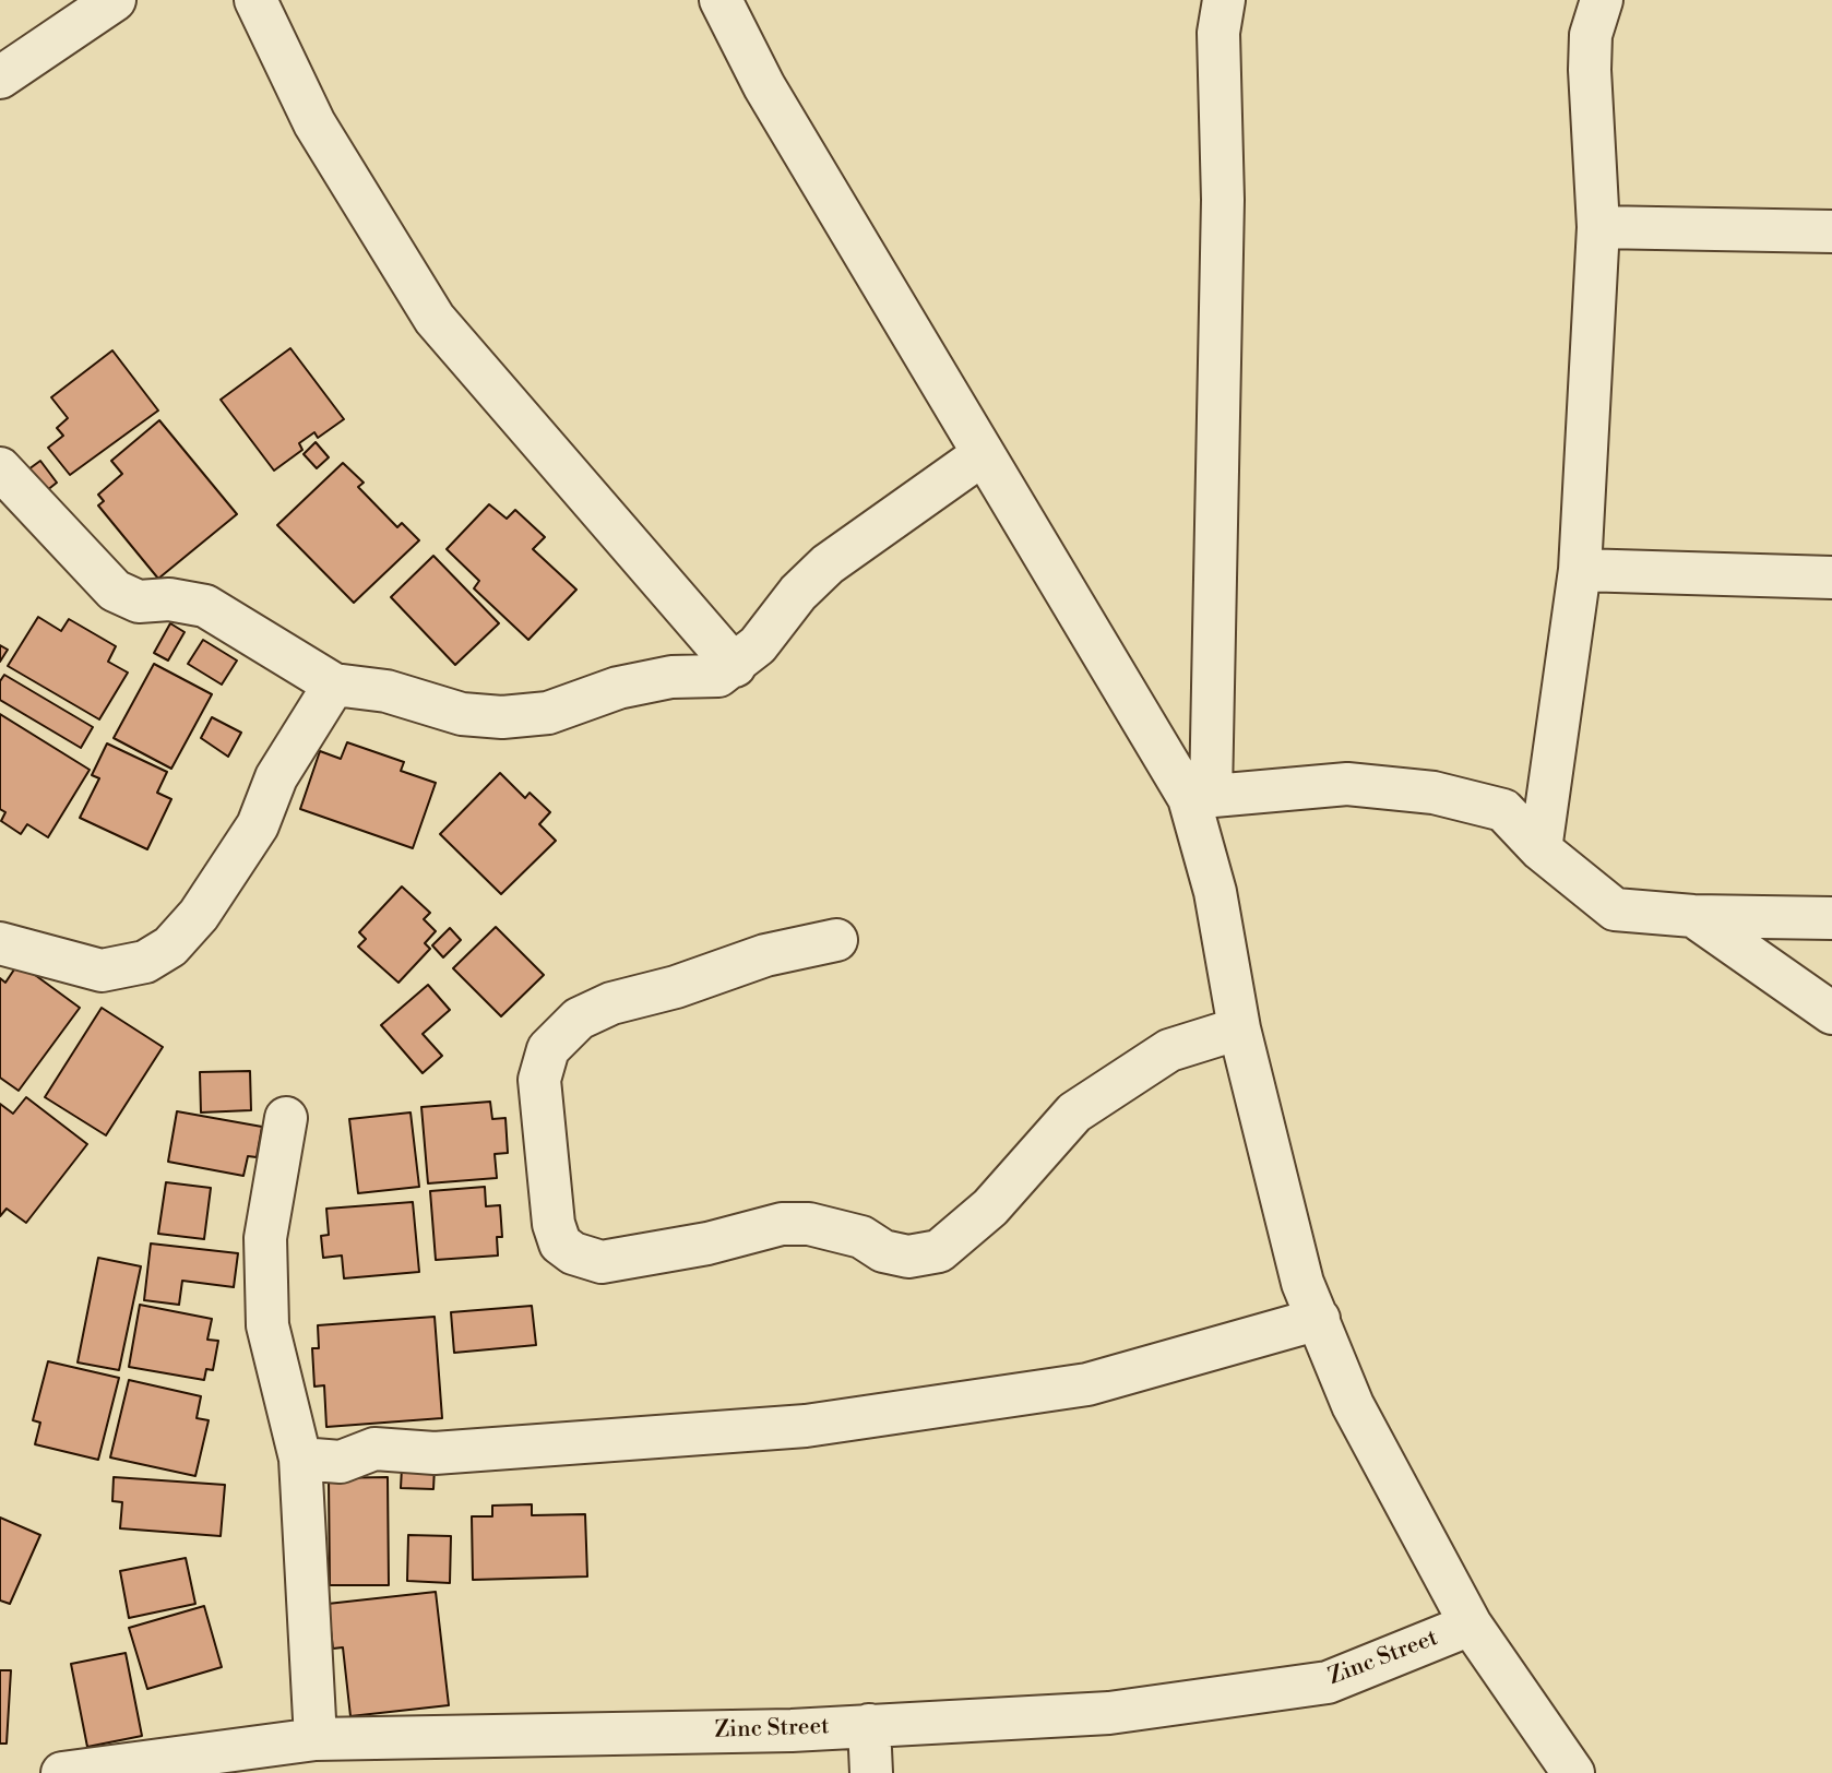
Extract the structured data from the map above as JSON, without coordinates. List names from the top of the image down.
{
  "streets": {
    "street": ["Zinc Street"]
  }
}
